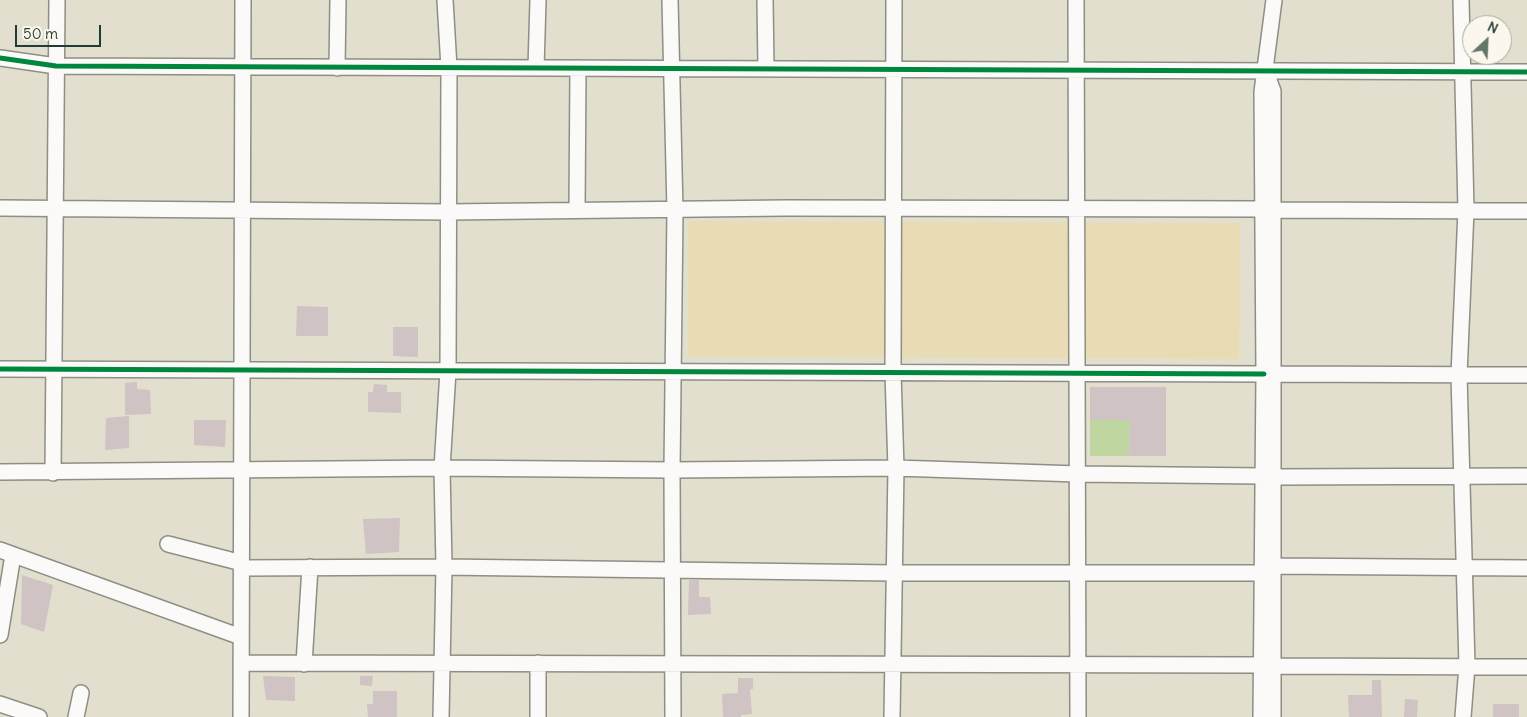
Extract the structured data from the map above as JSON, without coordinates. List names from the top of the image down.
{
  "scale_bar": "50 m",
  "north": "top right"
}
